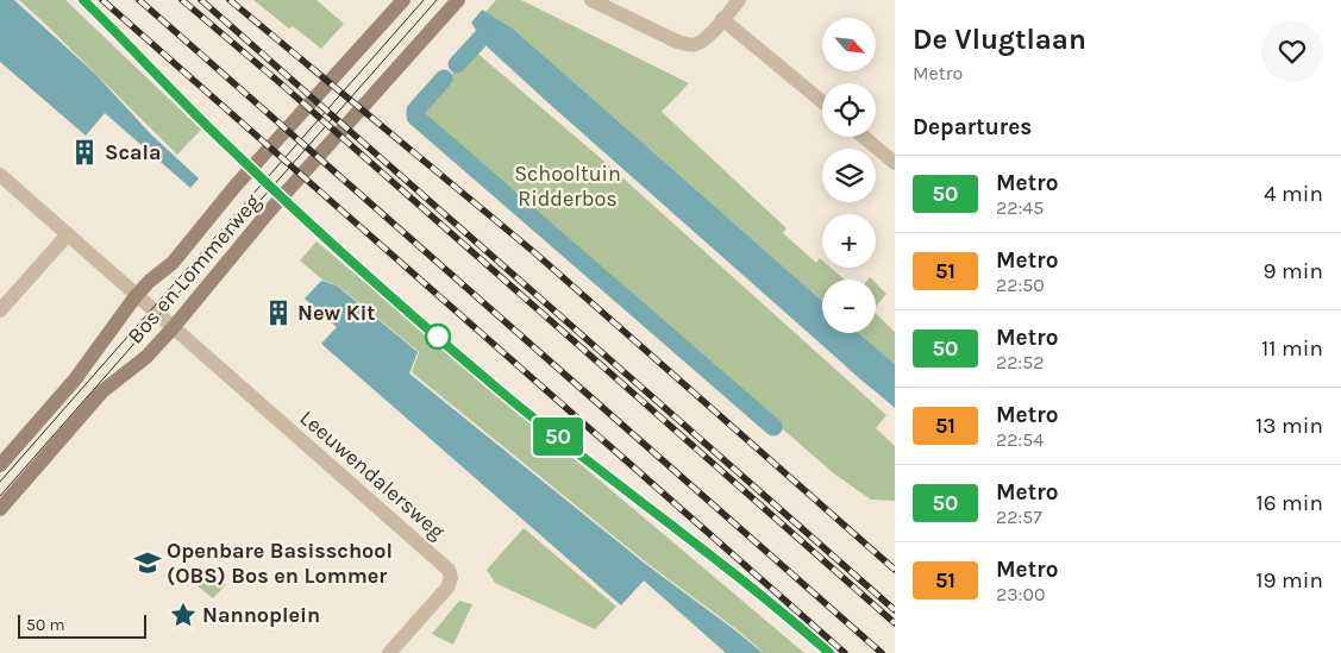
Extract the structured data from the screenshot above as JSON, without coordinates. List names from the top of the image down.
{
  "streets": {
    "main road": ["Bos en Lommerweg"],
    "street": ["Leeuwendalersweg"]
  },
  "crossings": [
    ["Bos en Lommerweg", "Leeuwendalersweg"]
  ],
  "parks": ["Schooltuin Ridderbos"],
  "places": {
    "building": ["Scala", "New Kit"],
    "school or university": ["Openbare Basisschool (OBS) Bos en Lommer"],
    "place": ["Nannoplein"]
  },
  "lines": ["metro line 50"],
  "scale_bar": "50 m",
  "north": "bottom right",
  "page": {
    "on_map": "50",
    "heading": [
      ["De Vlugtlaan", "Metro"],
      "Departures"
    ],
    "map_buttons": ["+", "−"],
    "list": [
      {
        "mark": "50",
        "name": "Metro",
        "note": "22:45",
        "value": "4 min"
      },
      {
        "mark": "51",
        "name": "Metro",
        "note": "22:50",
        "value": "9 min"
      },
      {
        "mark": "50",
        "name": "Metro",
        "note": "22:52",
        "value": "11 min"
      },
      {
        "mark": "51",
        "name": "Metro",
        "note": "22:54",
        "value": "13 min"
      },
      {
        "mark": "50",
        "name": "Metro",
        "note": "22:57",
        "value": "16 min"
      },
      {
        "mark": "51",
        "name": "Metro",
        "note": "23:00",
        "value": "19 min"
      }
    ],
    "scale": "50 m"
  }
}
